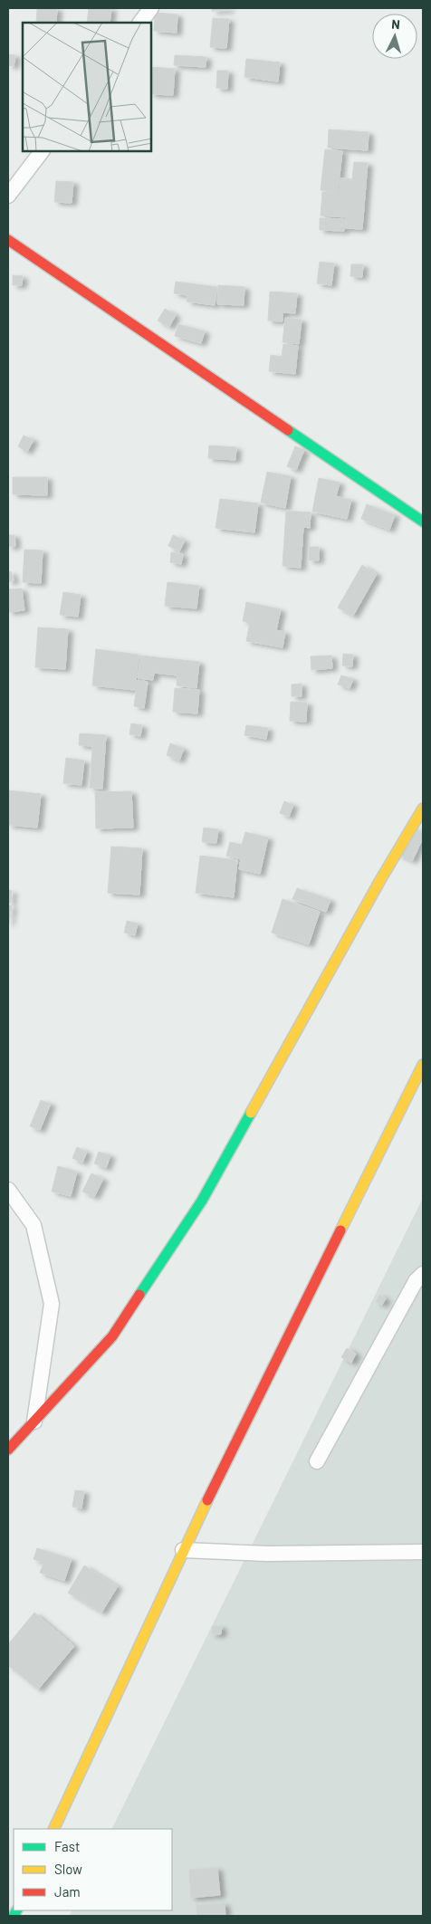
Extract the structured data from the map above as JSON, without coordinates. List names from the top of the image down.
{
  "legend": ["Fast", "Slow", "Jam"],
  "north": "top"
}
